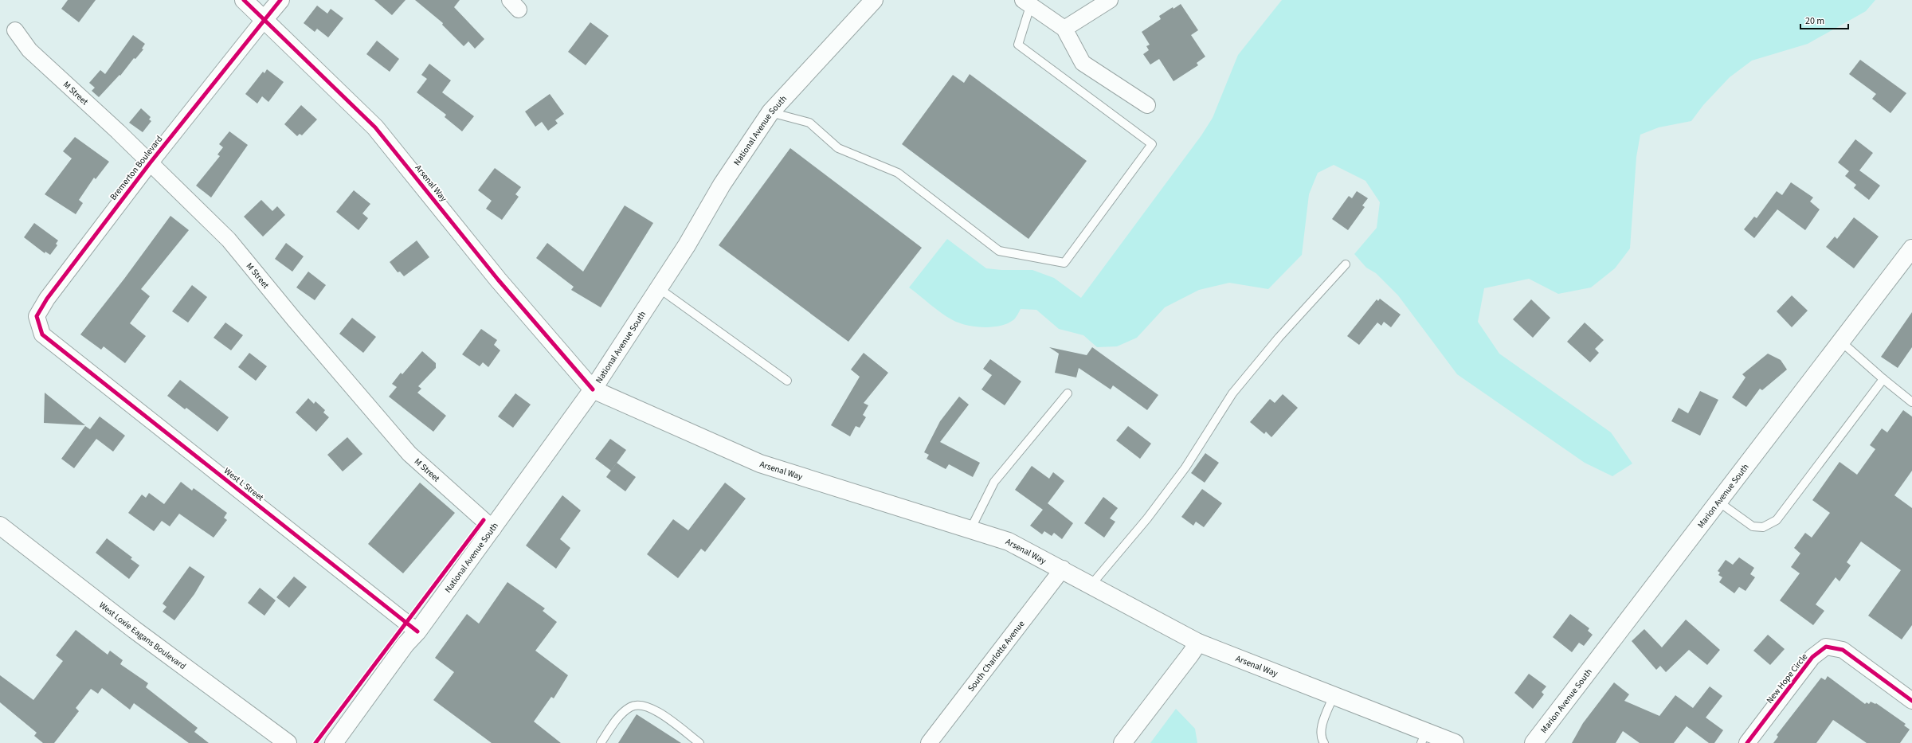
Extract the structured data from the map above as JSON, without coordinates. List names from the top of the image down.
{
  "streets": {
    "main road": [
      "National Avenue South",
      "Bremerton Boulevard",
      "Arsenal Way",
      "Marion Avenue South",
      "West Loxie Eagans Boulevard"
    ],
    "street": [
      "M Street",
      "West L Street",
      "South Charlotte Avenue",
      "New Hope Circle"
    ]
  },
  "crossings": [
    ["M Street", "National Avenue South"],
    ["M Street", "Bremerton Boulevard"],
    ["National Avenue South", "Arsenal Way"],
    ["National Avenue South", "West L Street"],
    ["Bremerton Boulevard", "Arsenal Way"],
    ["Bremerton Boulevard", "West L Street"],
    ["Arsenal Way", "South Charlotte Avenue"]
  ],
  "scale_bar": "20 m"
}
